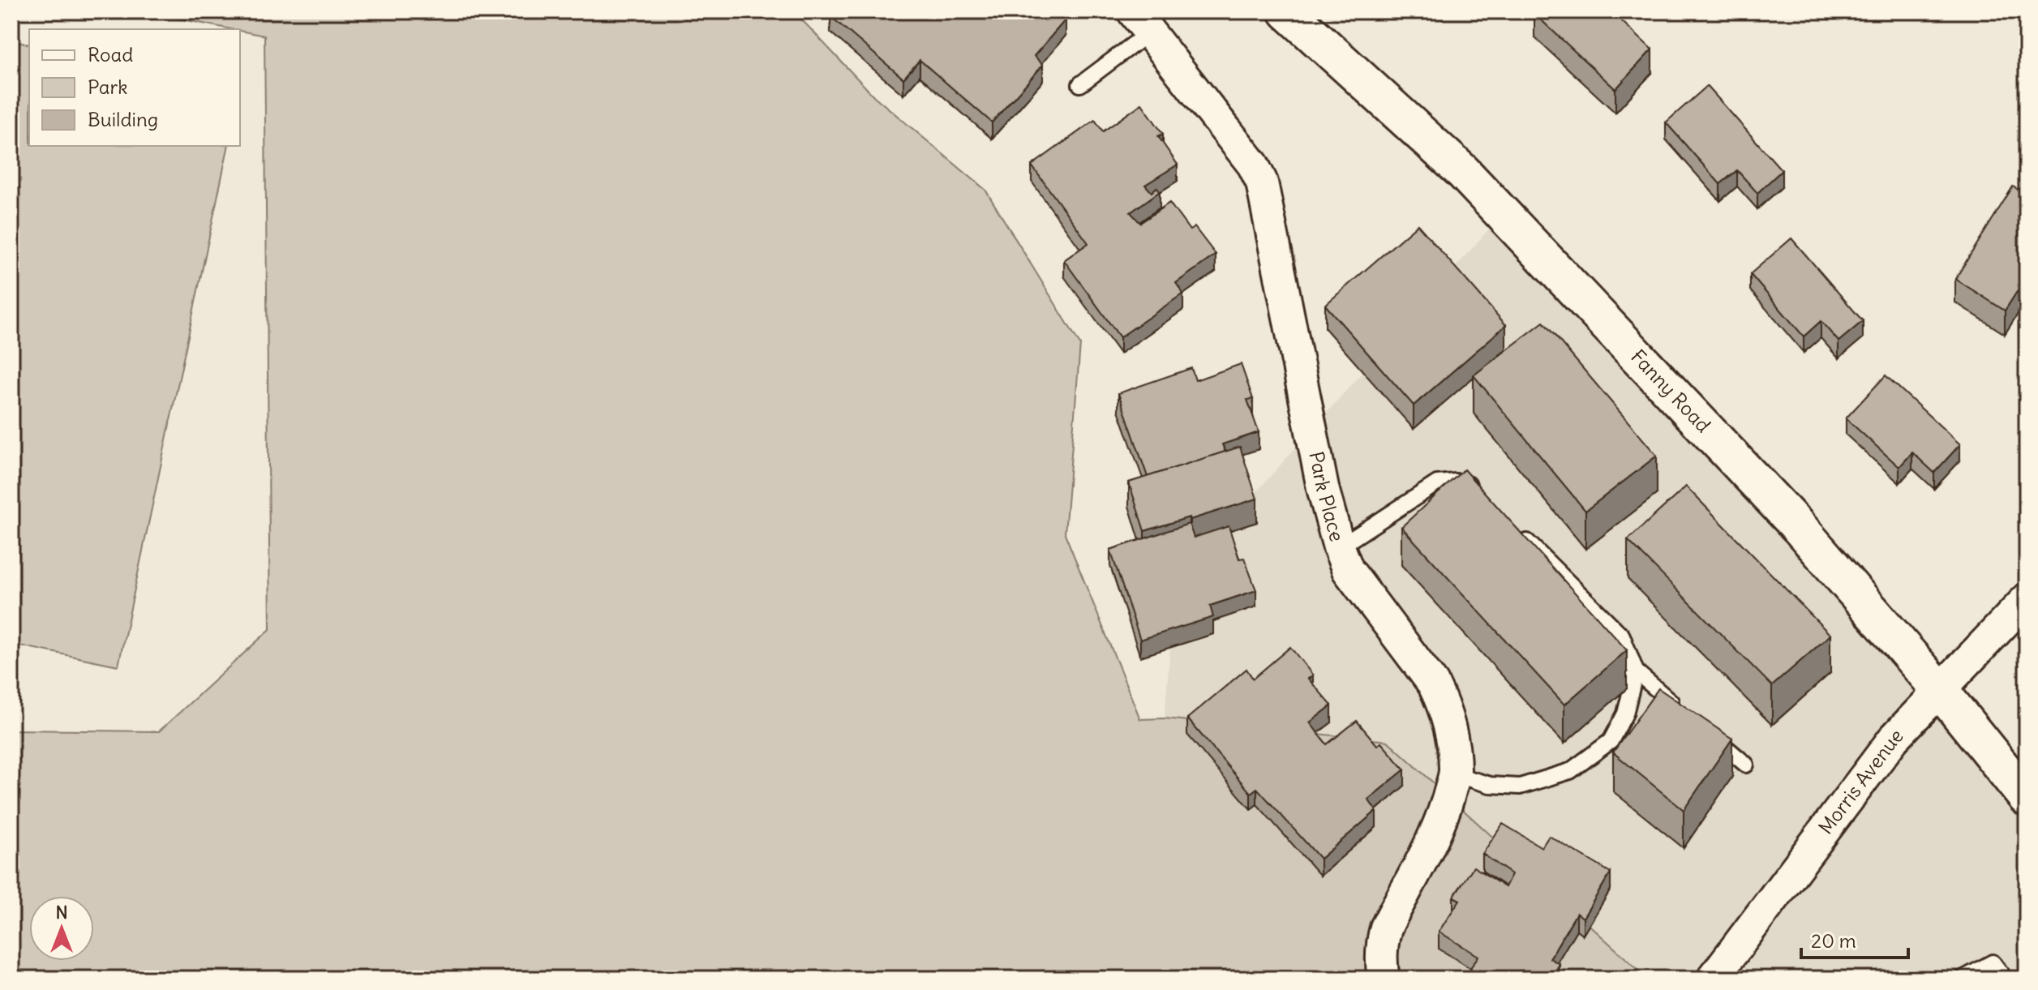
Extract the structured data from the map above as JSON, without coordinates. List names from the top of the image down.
{
  "streets": {
    "main road": ["Fanny Road"],
    "street": ["Park Place", "Morris Avenue"]
  },
  "crossings": [
    ["Fanny Road", "Morris Avenue"]
  ],
  "legend": ["Road", "Park", "Building"],
  "scale_bar": "20 m",
  "north": "top"
}
